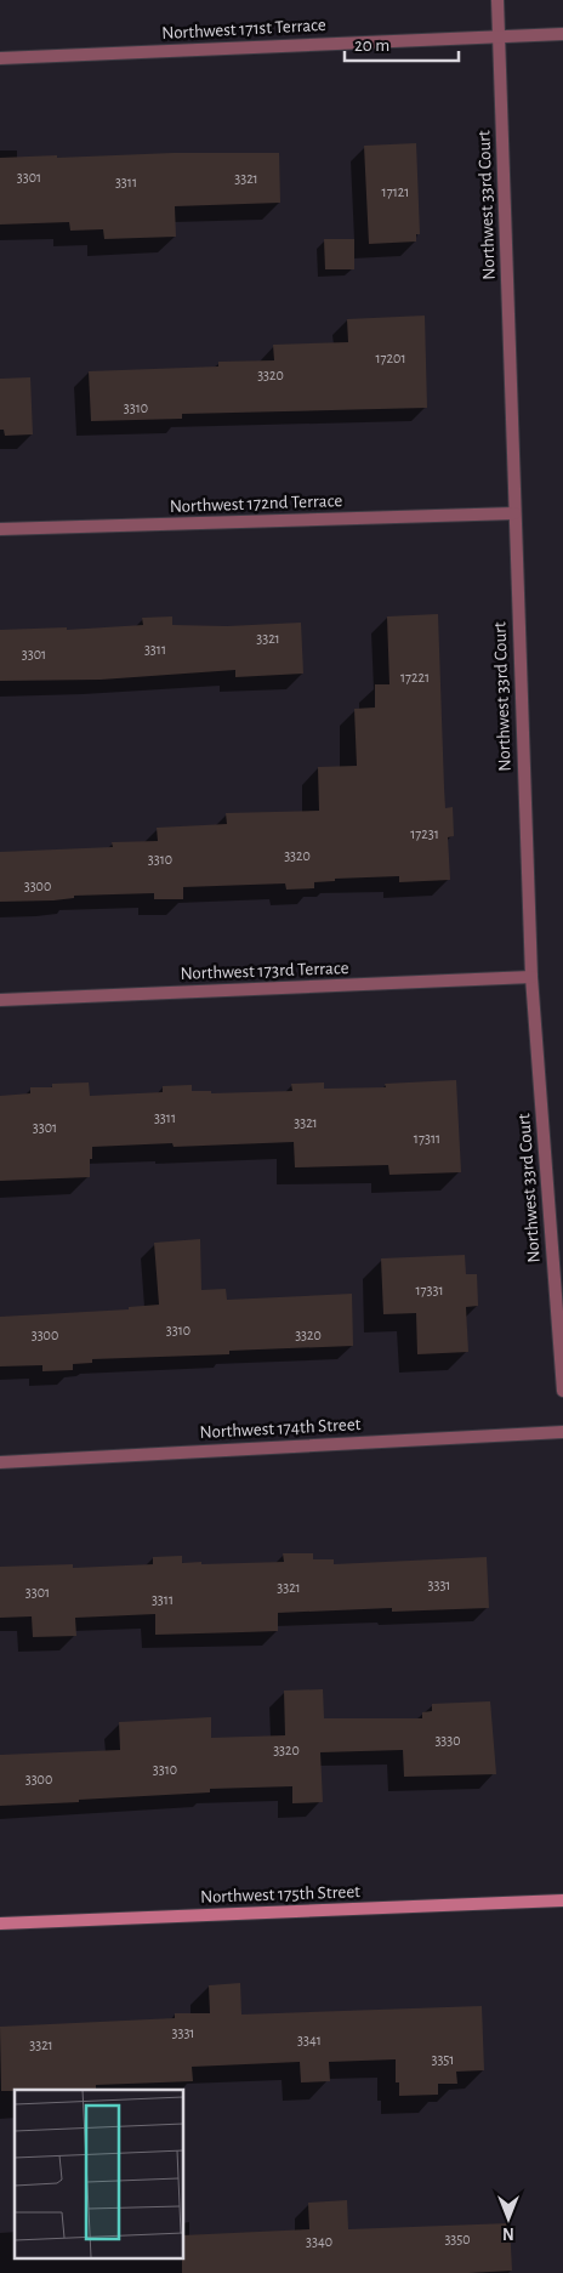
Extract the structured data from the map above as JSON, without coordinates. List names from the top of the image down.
{
  "streets": {
    "street": [
      "Northwest 171st Terrace",
      "Northwest 33rd Court",
      "Northwest 172nd Terrace",
      "Northwest 173rd Terrace",
      "Northwest 174th Street",
      "Northwest 175th Street"
    ]
  },
  "crossings": [
    ["Northwest 171st Terrace", "Northwest 33rd Court"],
    ["Northwest 33rd Court", "Northwest 172nd Terrace"],
    ["Northwest 33rd Court", "Northwest 173rd Terrace"]
  ],
  "house_numbers": [
    "3301",
    "3321",
    "3311",
    "17121",
    "17201",
    "3320",
    "3310",
    "3321",
    "3311",
    "3301",
    "17221",
    "17231",
    "3320",
    "3310",
    "3300",
    "3311",
    "3321",
    "3301",
    "17311",
    "17331",
    "3310",
    "3300",
    "3320",
    "3331",
    "3321",
    "3301",
    "3311",
    "3330",
    "3320",
    "3310",
    "3300",
    "3331",
    "3341",
    "3321",
    "3351",
    "3350",
    "3340"
  ],
  "scale_bar": "20 m",
  "north": "bottom"
}
